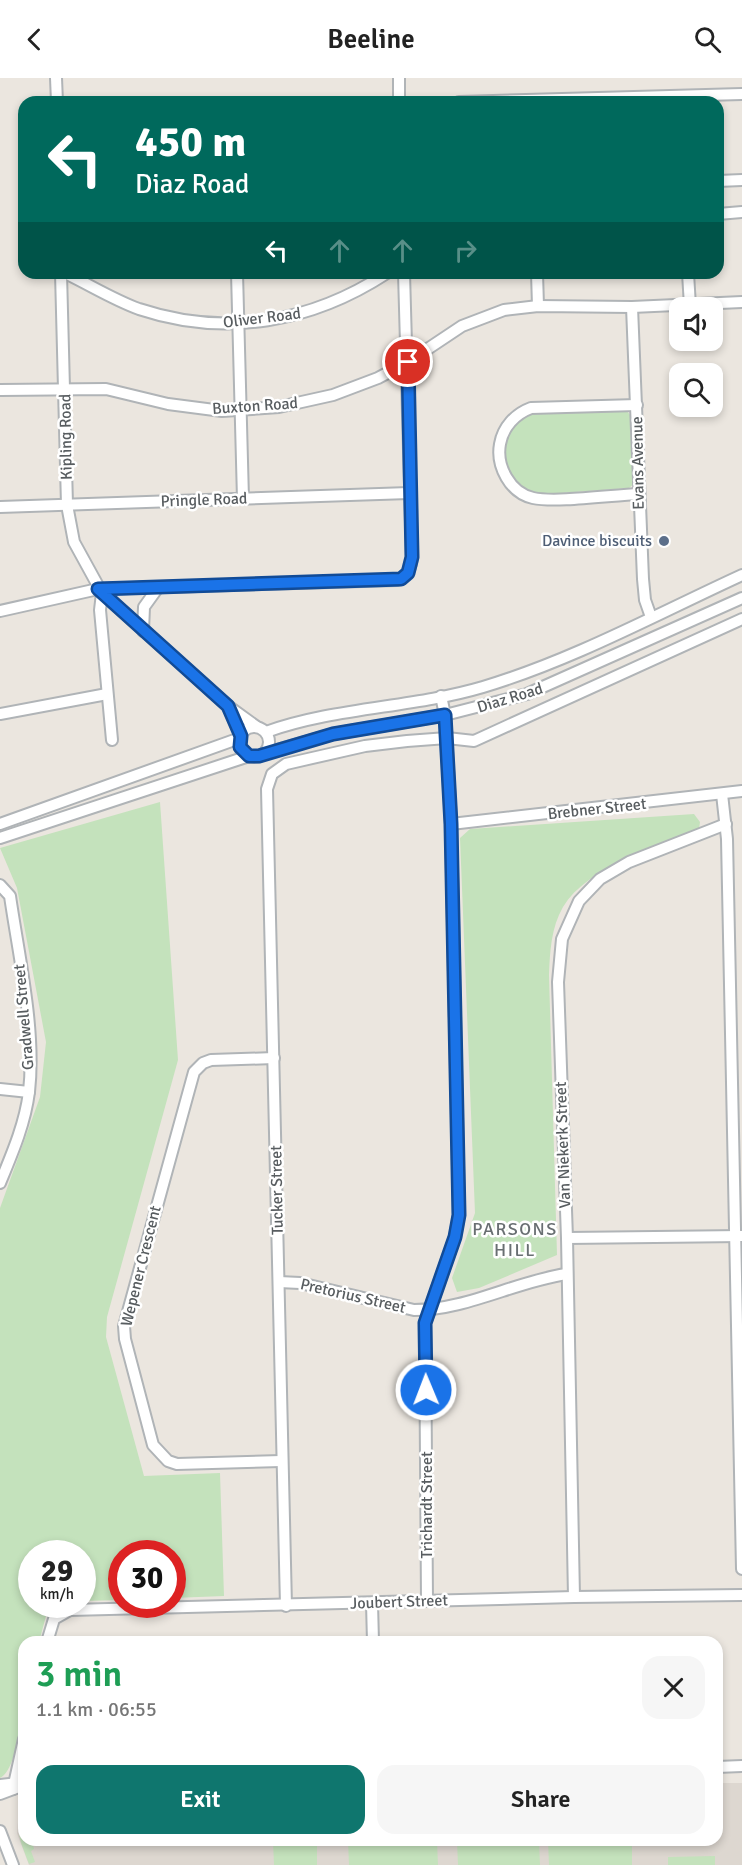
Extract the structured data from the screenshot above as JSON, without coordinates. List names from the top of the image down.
{
  "streets": {
    "street": [
      "Oliver Road",
      "Buxton Road",
      "Kipling Road",
      "Evans Avenue",
      "Pringle Road",
      "Diaz Road",
      "Brebner Street",
      "Gradwell Street",
      "Van Niekerk Street",
      "Tucker Street",
      "Wepener Crescent",
      "Pretorius Street",
      "Trichardt Street",
      "Joubert Street"
    ]
  },
  "crossings": [
    ["Buxton Road", "Kipling Road"],
    ["Buxton Road", "Evans Avenue"],
    ["Kipling Road", "Pringle Road"],
    ["Kipling Road", "Diaz Road"],
    ["Evans Avenue", "Diaz Road"],
    ["Diaz Road", "Tucker Street"],
    ["Diaz Road", "Trichardt Street"],
    ["Brebner Street", "Trichardt Street"],
    ["Van Niekerk Street", "Pretorius Street"],
    ["Van Niekerk Street", "Joubert Street"],
    ["Tucker Street", "Wepener Crescent"],
    ["Tucker Street", "Pretorius Street"],
    ["Tucker Street", "Joubert Street"],
    ["Pretorius Street", "Trichardt Street"],
    ["Trichardt Street", "Joubert Street"]
  ],
  "districts": ["PARSONS HILL"],
  "places": ["Davince biscuits"],
  "page": {
    "header": "Beeline",
    "turn": ["450 m", "Diaz Road"],
    "speed": "29 km/h",
    "limit": "30",
    "heading": ["3 min", "1.1 km · 06:55"],
    "buttons": ["Exit", "Share"]
  }
}
